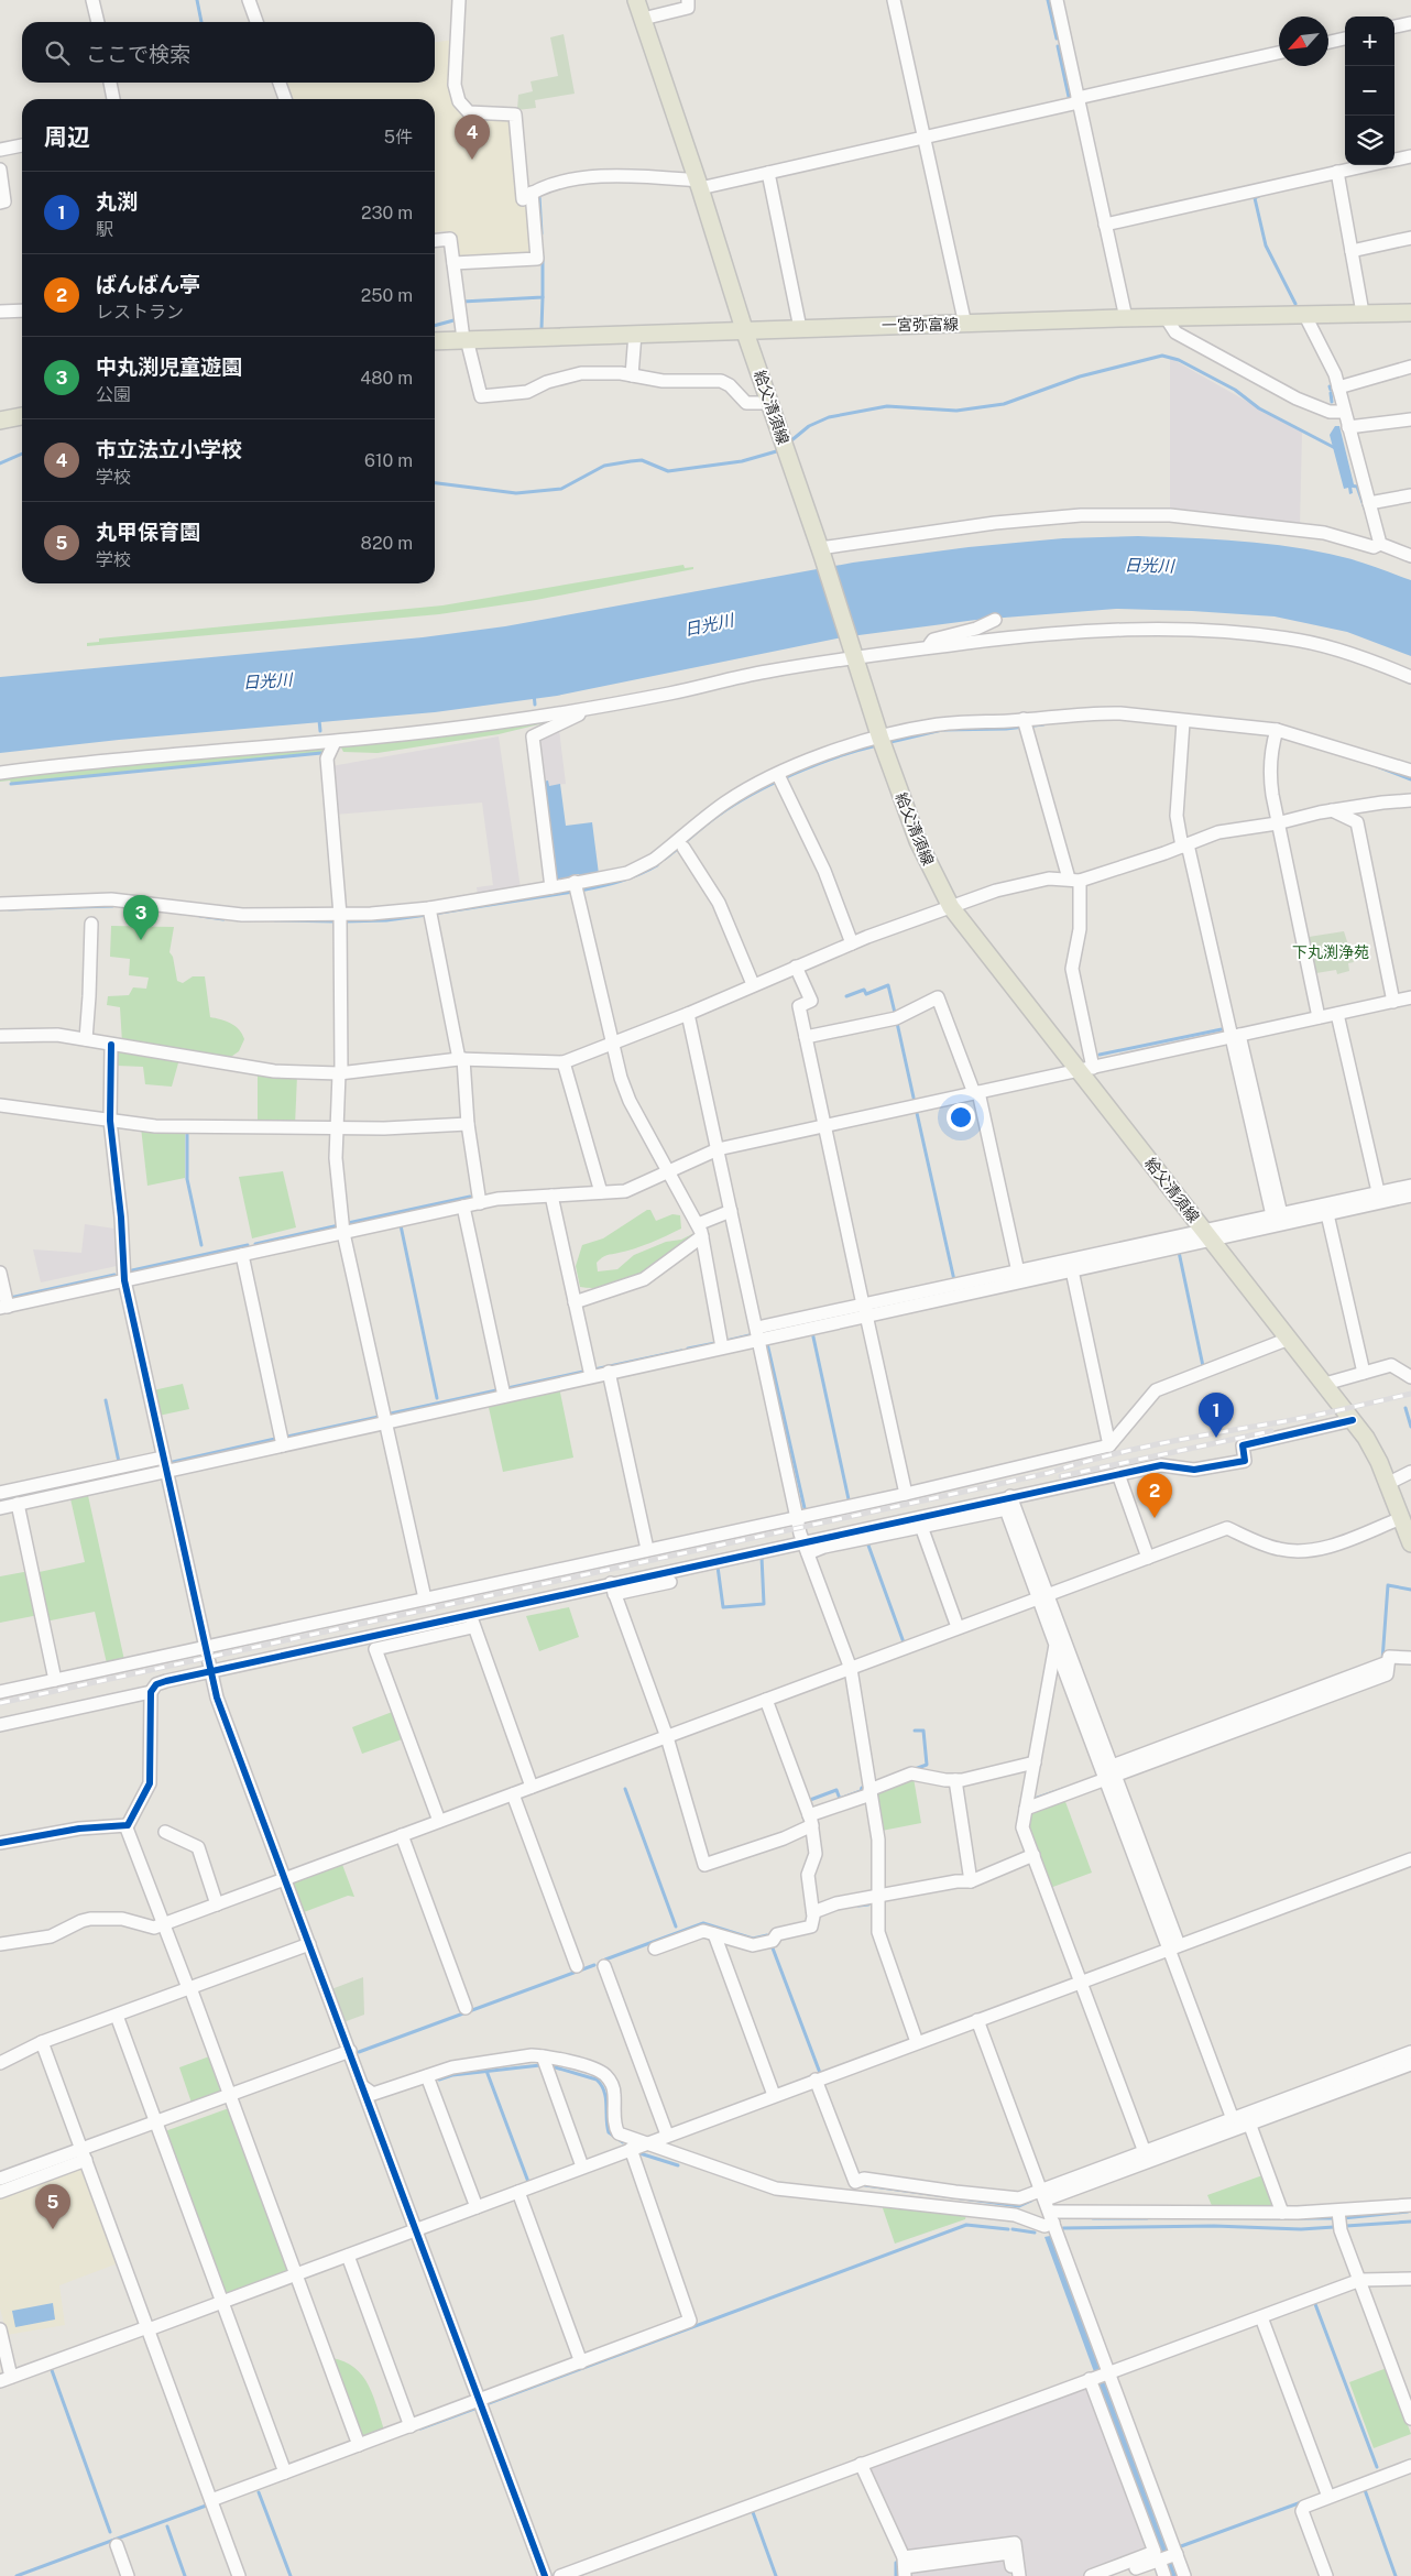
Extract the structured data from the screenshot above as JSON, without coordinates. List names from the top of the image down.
{
  "streets": {
    "main road": ["一宮弥富線", "給父清須線"]
  },
  "crossings": [
    ["一宮弥富線", "給父清須線"]
  ],
  "water": ["日光川"],
  "parks": ["下丸渕浄苑"],
  "north": "bottom left",
  "page": {
    "map_buttons": ["+", "−"],
    "search": "ここで検索",
    "heading": ["周辺", "5件"],
    "pins": [
      "4",
      "3",
      "1",
      "2",
      "5"
    ],
    "list": [
      {
        "mark": "1",
        "name": "丸渕",
        "note": "駅",
        "value": "230 m"
      },
      {
        "mark": "2",
        "name": "ばんばん亭",
        "note": "レストラン",
        "value": "250 m"
      },
      {
        "mark": "3",
        "name": "中丸渕児童遊園",
        "note": "公園",
        "value": "480 m"
      },
      {
        "mark": "4",
        "name": "市立法立小学校",
        "note": "学校",
        "value": "610 m"
      },
      {
        "mark": "5",
        "name": "丸甲保育園",
        "note": "学校",
        "value": "820 m"
      }
    ]
  }
}
